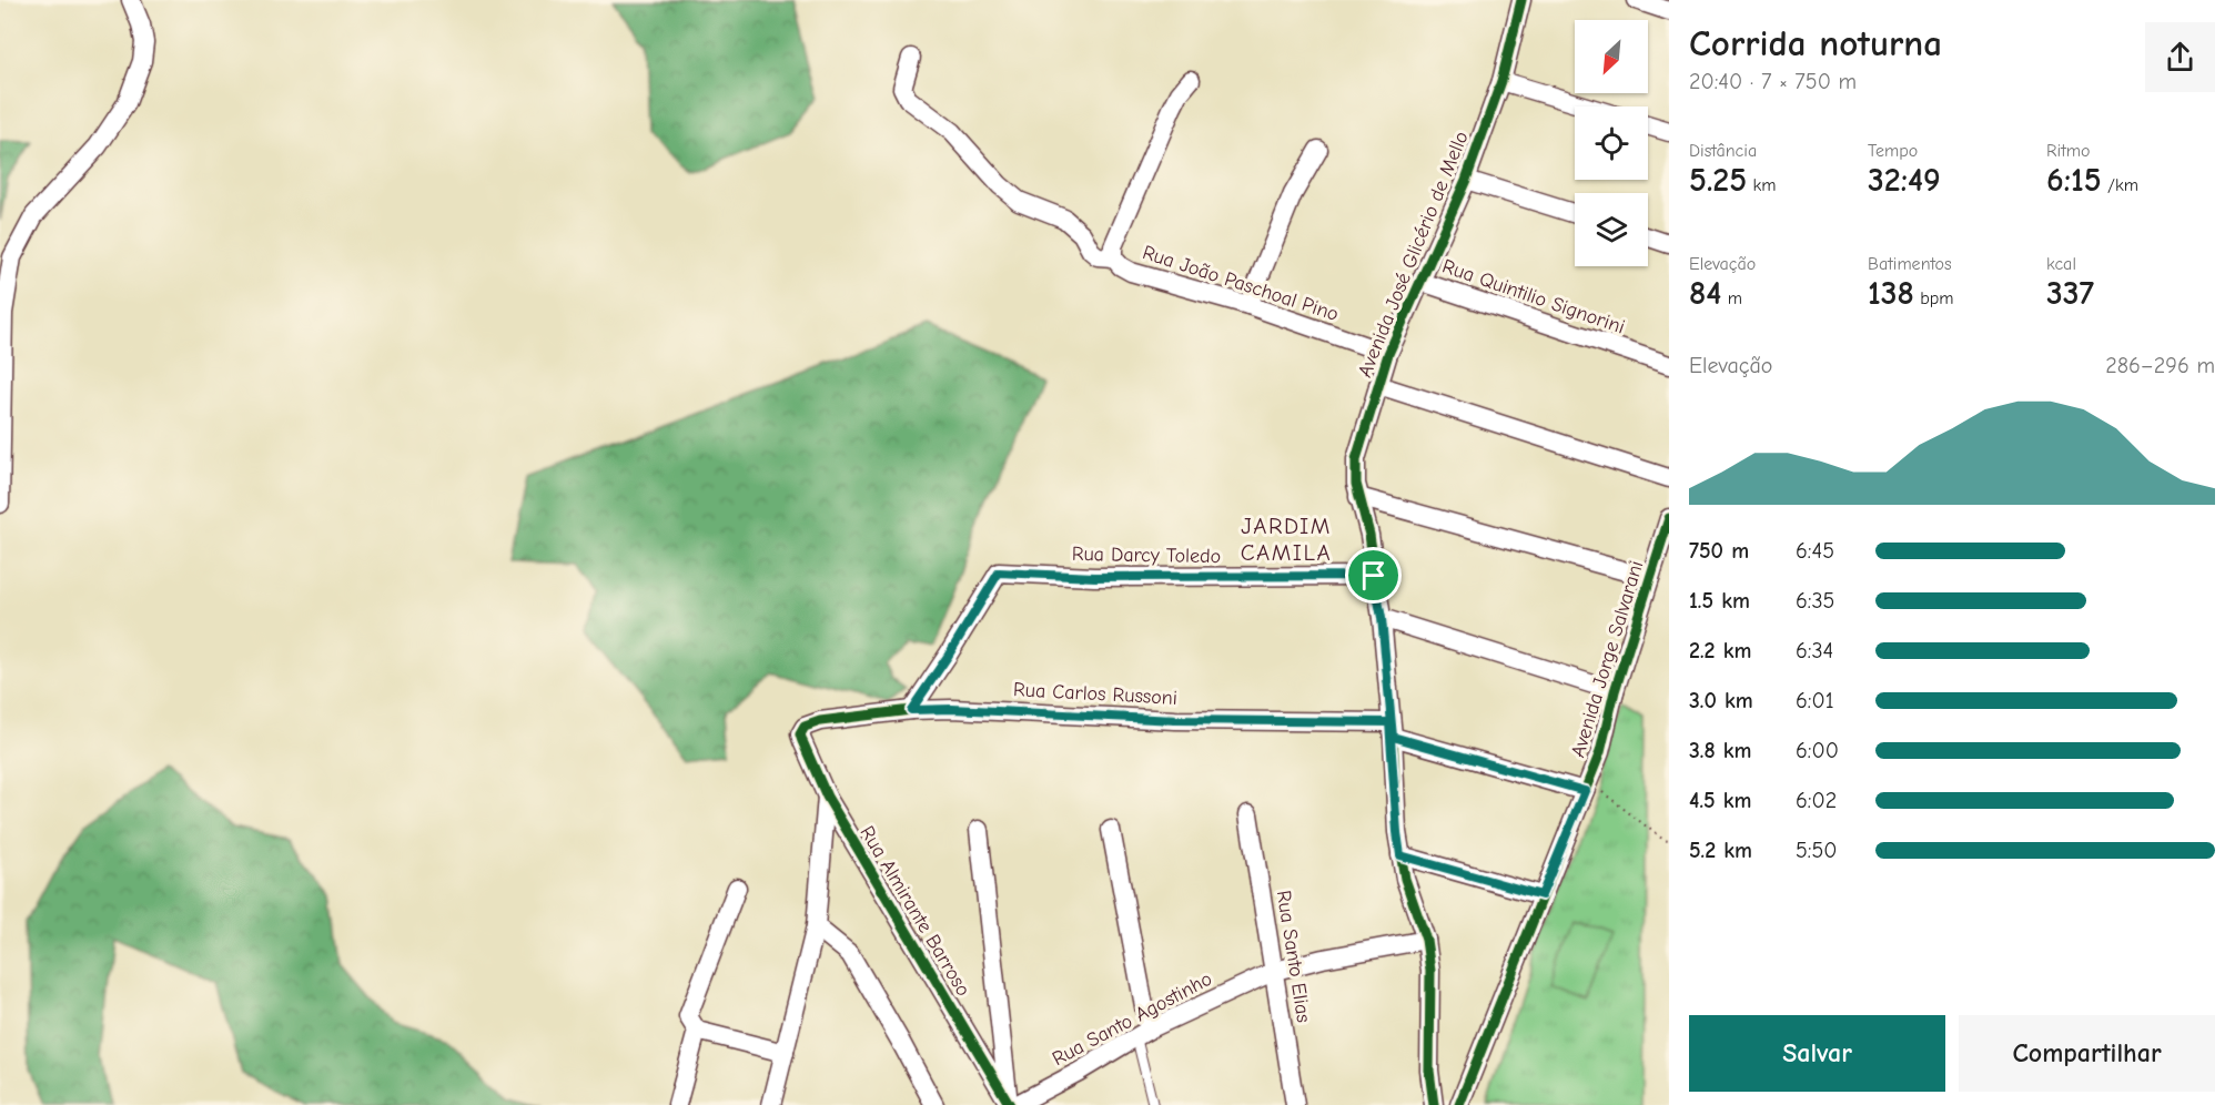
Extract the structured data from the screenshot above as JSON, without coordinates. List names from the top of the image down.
{
  "streets": {
    "street": [
      "Avenida José Glicério de Mello",
      "Rua João Paschoal Pino",
      "Rua Quintilio Signorini",
      "Rua Darcy Toledo",
      "Avenida Jorge Salvarani",
      "Rua Carlos Russoni",
      "Rua Almirante Barroso",
      "Rua Santo Elias",
      "Rua Santo Agostinho"
    ]
  },
  "crossings": [
    ["Avenida José Glicério de Mello", "Rua João Paschoal Pino"],
    ["Avenida José Glicério de Mello", "Rua Quintilio Signorini"],
    ["Avenida José Glicério de Mello", "Rua Darcy Toledo"],
    ["Avenida José Glicério de Mello", "Rua Carlos Russoni"],
    ["Avenida José Glicério de Mello", "Rua Santo Agostinho"],
    ["Rua Darcy Toledo", "Rua Carlos Russoni"],
    ["Avenida Jorge Salvarani", "Rua Carlos Russoni"],
    ["Rua Carlos Russoni", "Rua Almirante Barroso"],
    ["Rua Almirante Barroso", "Rua Santo Agostinho"],
    ["Rua Santo Elias", "Rua Santo Agostinho"]
  ],
  "districts": ["JARDIM CAMILA"],
  "north": "bottom left",
  "page": {
    "heading": ["Corrida noturna", "20:40 · 7 × 750 m"],
    "stats": [
      ["Distância", "5.25 km"],
      ["Tempo", "32:49"],
      ["Ritmo", "6:15 /km"],
      ["Elevação", "84 m"],
      ["Batimentos", "138 bpm"],
      ["kcal", "337"]
    ],
    "chart": ["Elevação", "286–296 m"],
    "list": [
      {
        "name": "750 m",
        "note": "6:45"
      },
      {
        "name": "1.5 km",
        "note": "6:35"
      },
      {
        "name": "2.2 km",
        "note": "6:34"
      },
      {
        "name": "3.0 km",
        "note": "6:01"
      },
      {
        "name": "3.8 km",
        "note": "6:00"
      },
      {
        "name": "4.5 km",
        "note": "6:02"
      },
      {
        "name": "5.2 km",
        "note": "5:50"
      }
    ],
    "buttons": ["Salvar", "Compartilhar"]
  }
}
